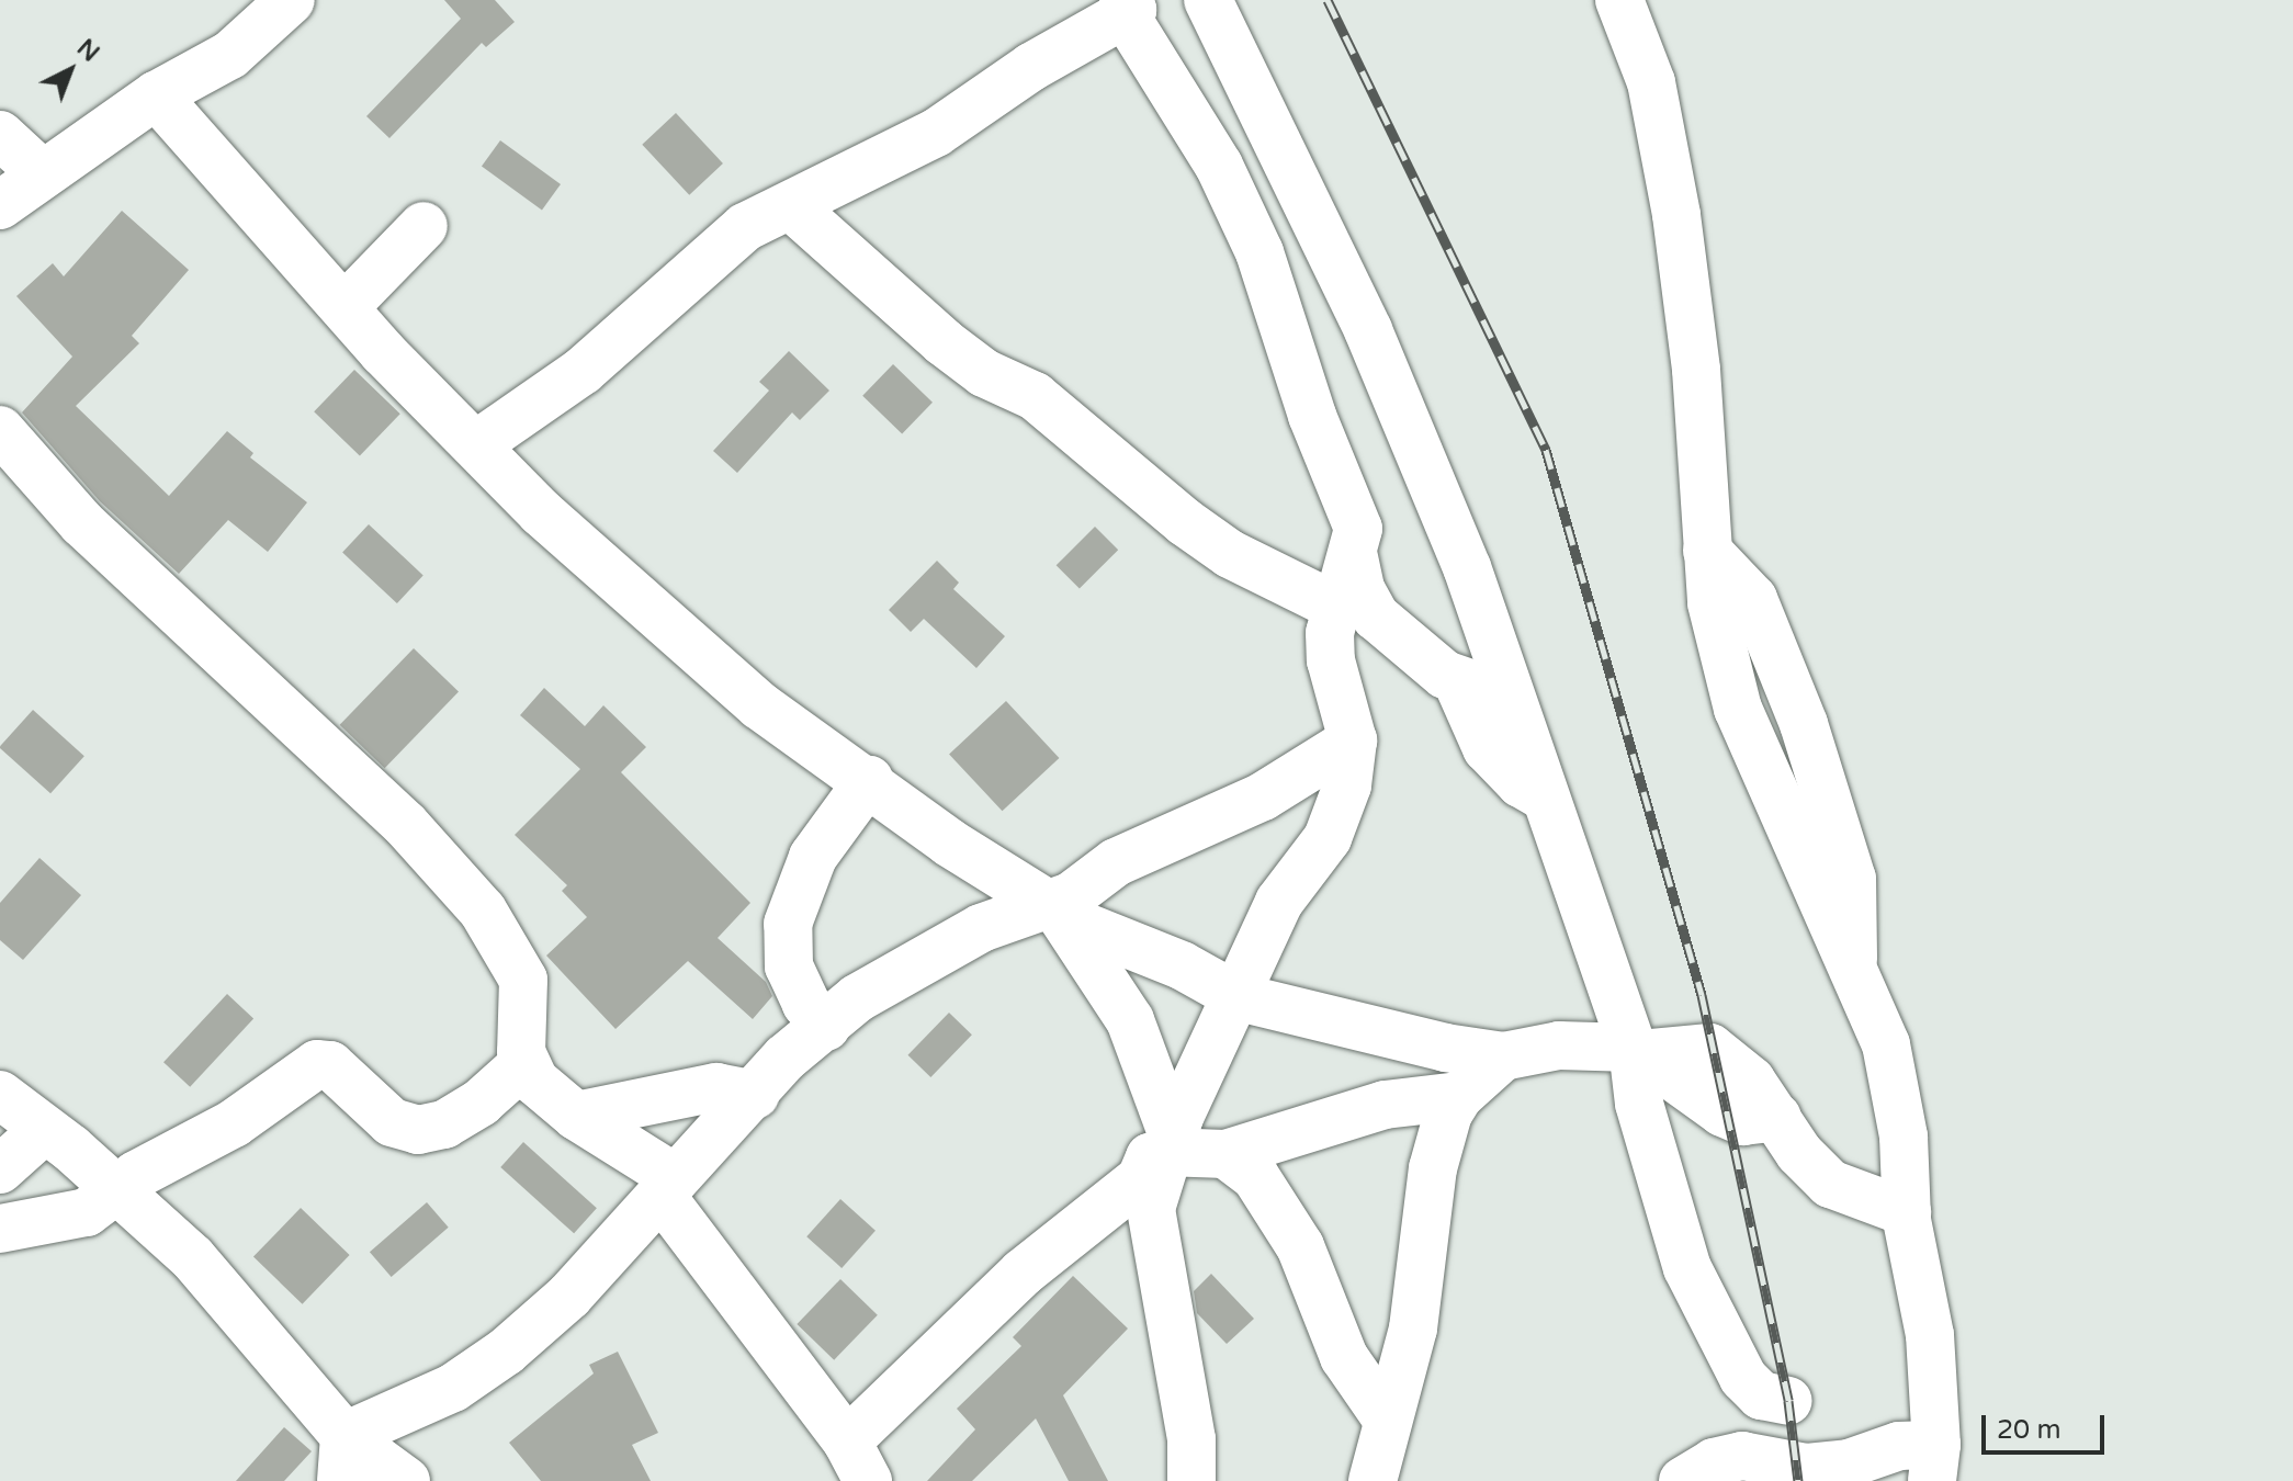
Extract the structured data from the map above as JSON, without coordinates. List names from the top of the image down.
{
  "scale_bar": "20 m",
  "north": "top right"
}
